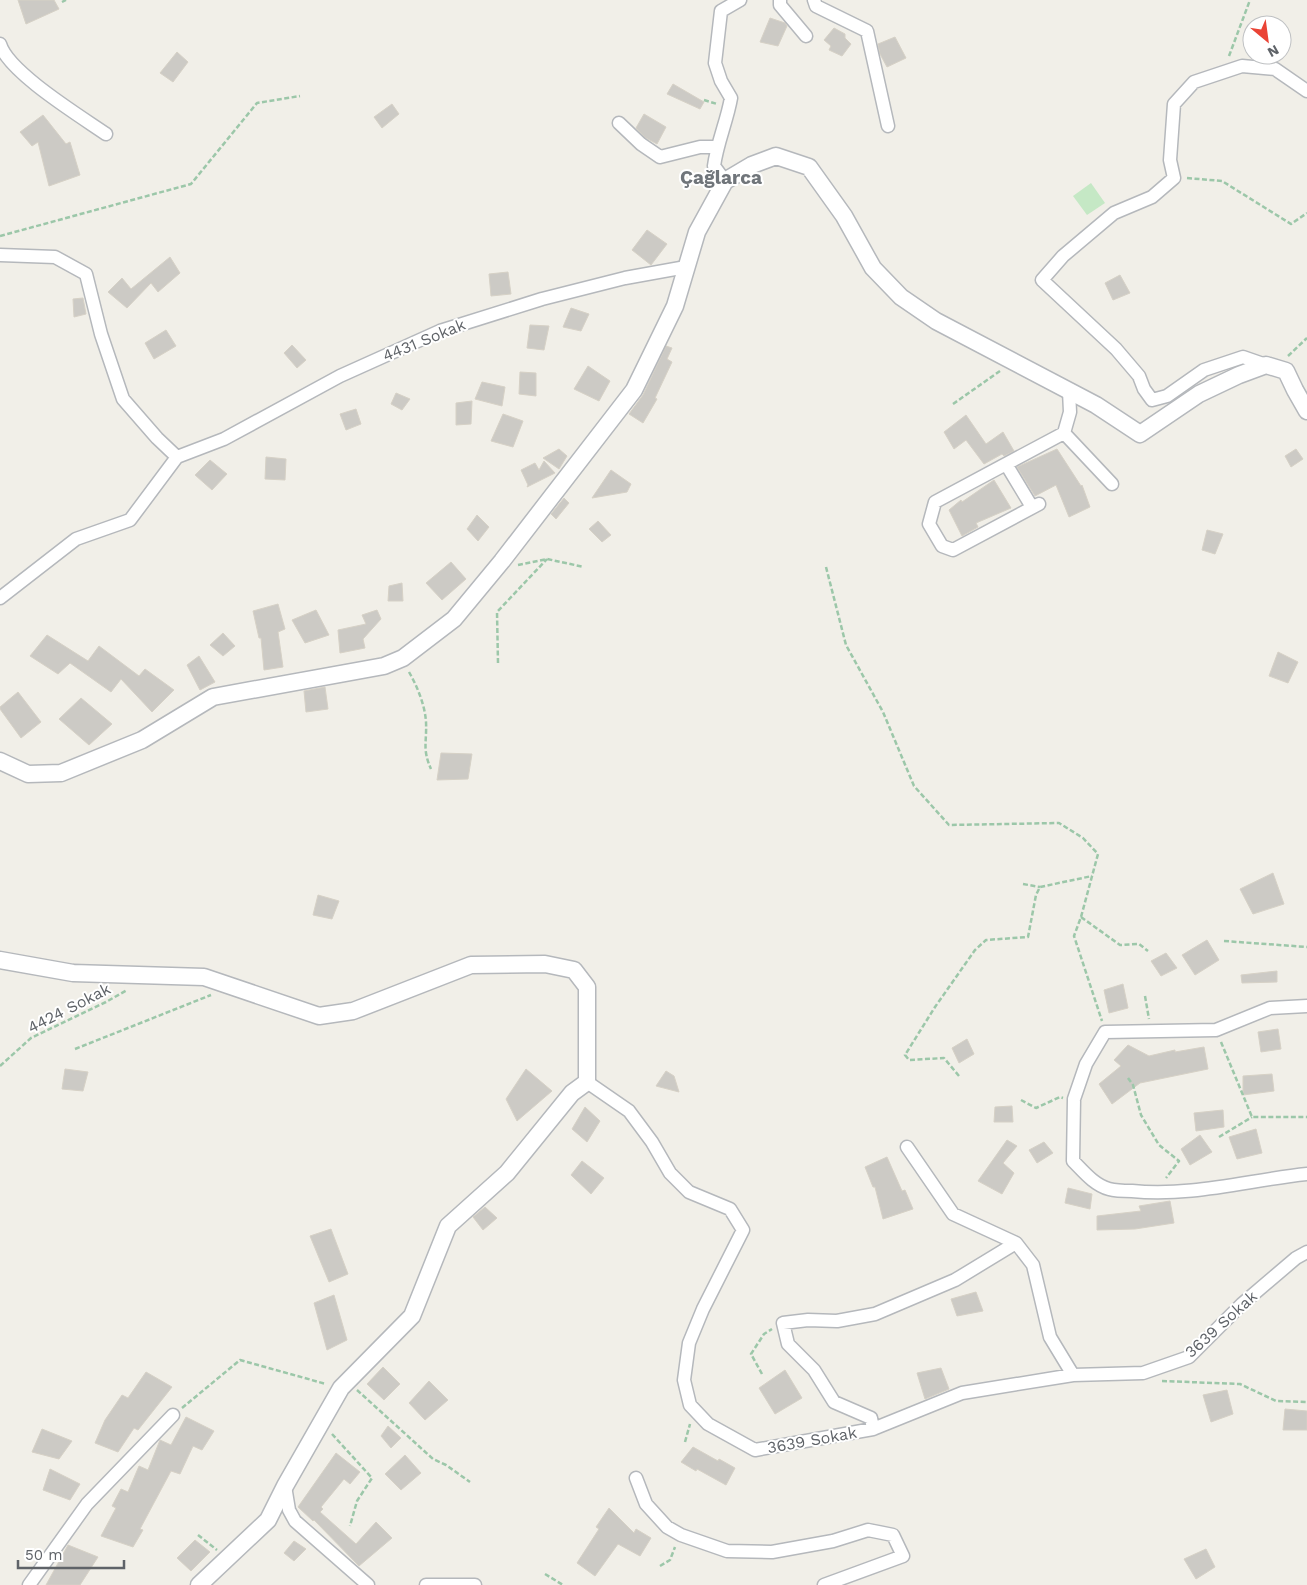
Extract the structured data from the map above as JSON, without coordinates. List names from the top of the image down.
{
  "streets": {
    "street": ["4431 Sokak", "3639 Sokak"],
    "path": ["4424 Sokak"]
  },
  "districts": ["Çağlarca"],
  "scale_bar": "50 m",
  "north": "bottom right"
}
